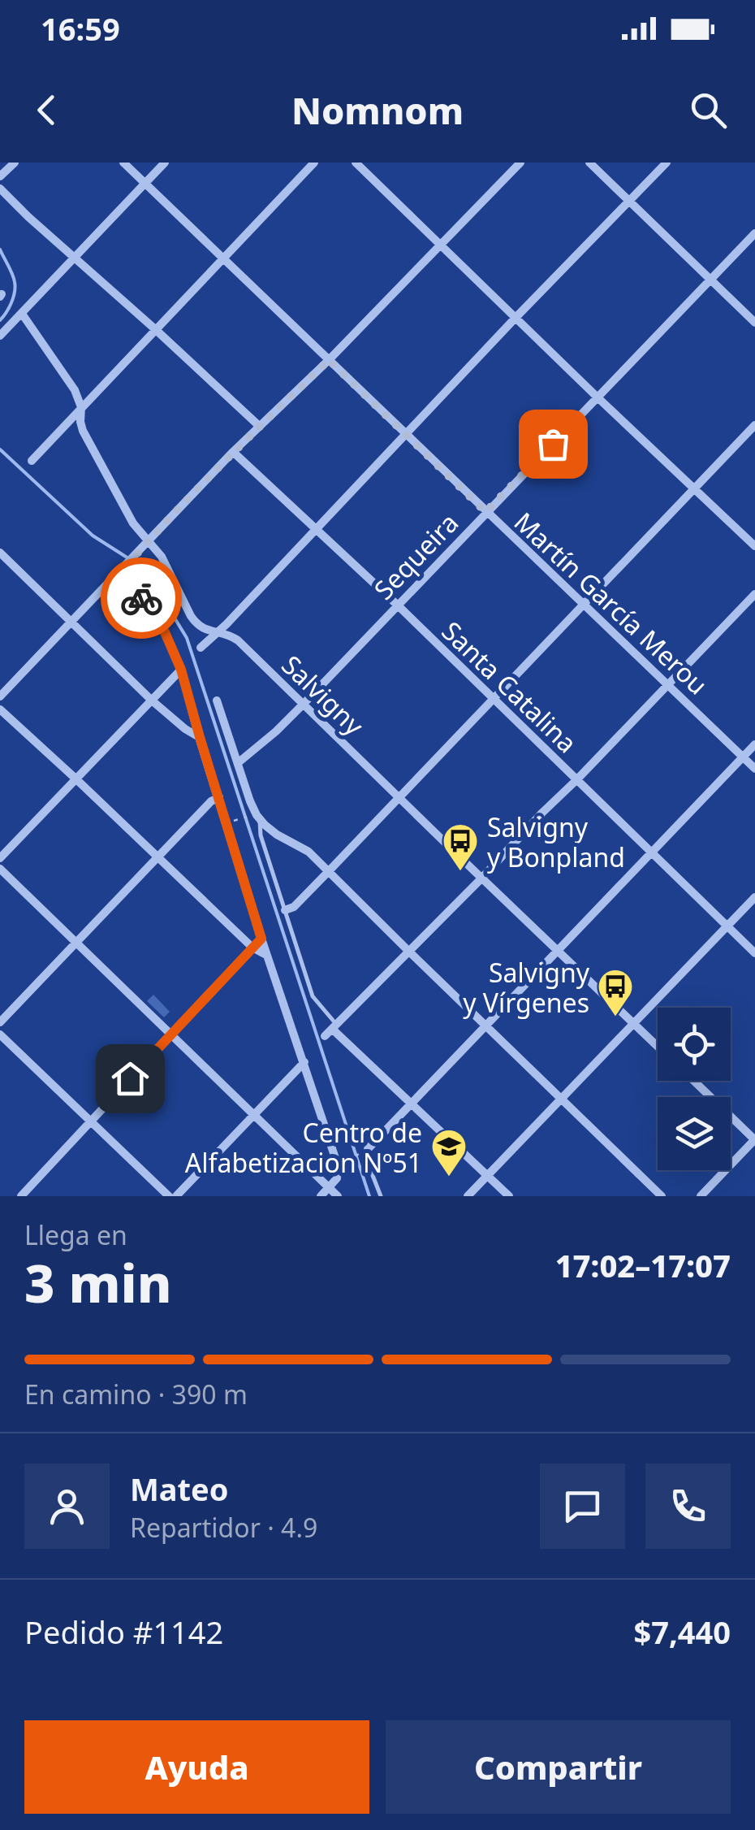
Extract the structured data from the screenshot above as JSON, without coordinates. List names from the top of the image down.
{
  "streets": {
    "street": [
      "Sequeira",
      "Martín García Merou",
      "Santa Catalina",
      "Salvigny"
    ]
  },
  "crossings": [
    ["Sequeira", "Martín García Merou"],
    ["Sequeira", "Santa Catalina"],
    ["Sequeira", "Salvigny"]
  ],
  "places": {
    "bus stop": ["Salvigny y Bonpland", "Salvigny y Vírgenes"],
    "school or university": ["Centro de Alfabetizacion Nº51"]
  },
  "page": {
    "status": "16:59",
    "header": "Nomnom",
    "heading": ["3 min", "Llega en", "17:02–17:07"],
    "panel": [
      "Mateo",
      "Repartidor · 4.9",
      "Pedido #1142",
      "$7,440"
    ],
    "bar": "En camino · 390 m",
    "buttons": ["Ayuda", "Compartir"]
  }
}
